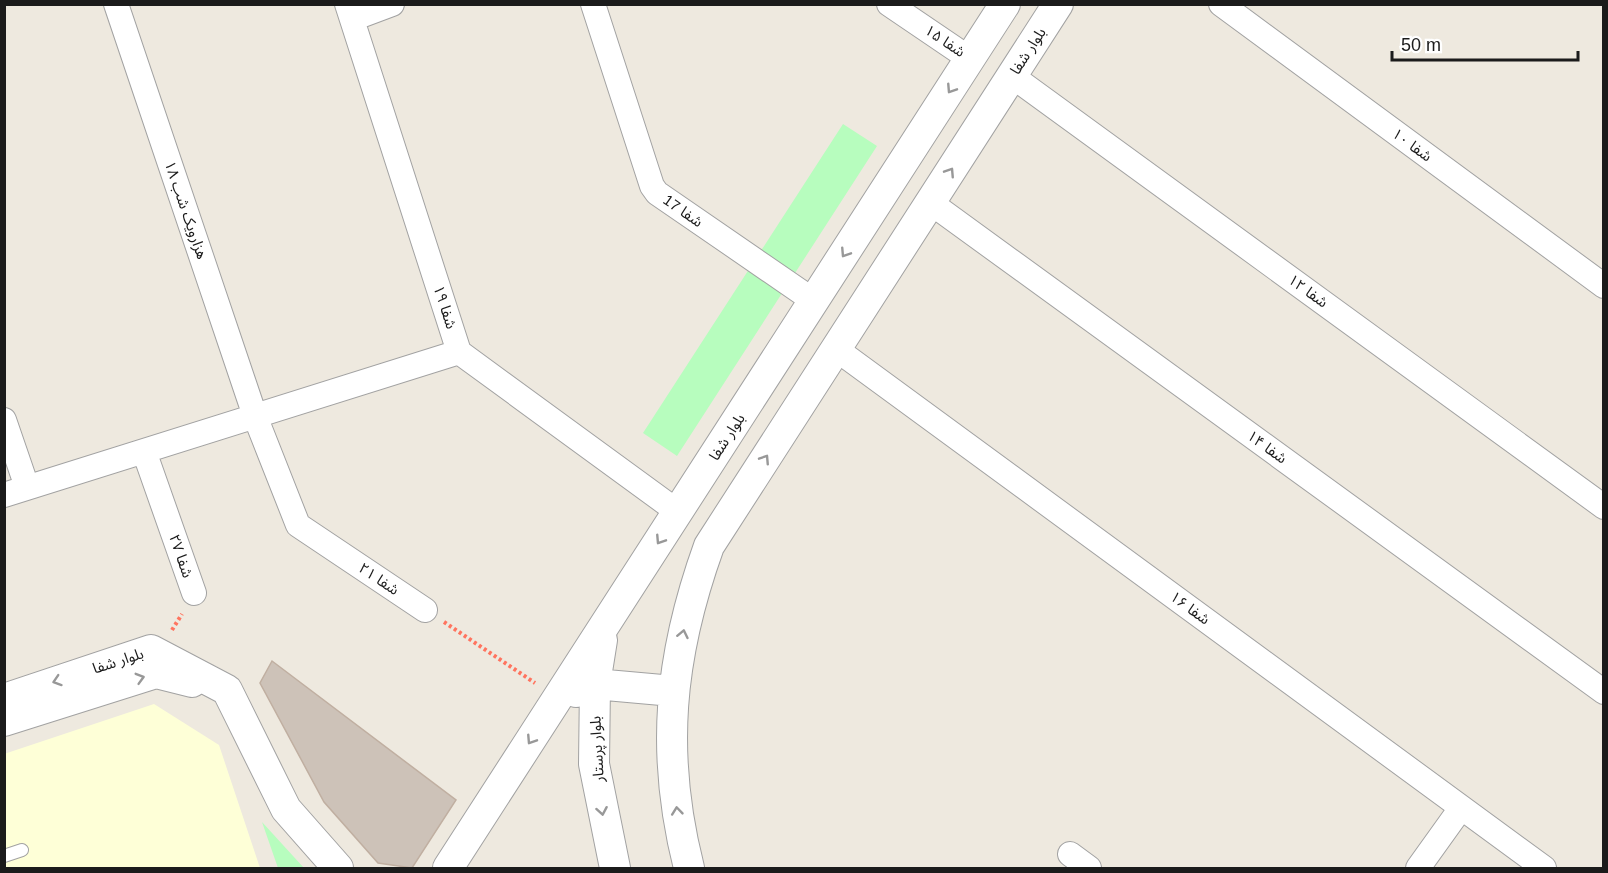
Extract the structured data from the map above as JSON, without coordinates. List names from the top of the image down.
{
  "streets": {
    "street": [
      "شفا ۱۵",
      "بلوار شفا",
      "شفا ۱۰",
      "هزارویک شب ۱۸",
      "شفا 17",
      "شفا ۱۲",
      "شفا ۱۹",
      "شفا ۱۴",
      "شفا ۲۷",
      "شفا ۲۱",
      "شفا ۱۶",
      "بلوار پرستار"
    ]
  },
  "crossings": [
    ["شفا ۱۵", "بلوار شفا"],
    ["بلوار شفا", "شفا 17"],
    ["بلوار شفا", "شفا ۱۲"],
    ["بلوار شفا", "شفا ۱۴"],
    ["بلوار شفا", "شفا ۲۷"],
    ["بلوار شفا", "شفا ۱۶"],
    ["بلوار شفا", "بلوار پرستار"],
    ["هزارویک شب ۱۸", "شفا ۲۱"]
  ],
  "scale_bar": "50 m"
}
